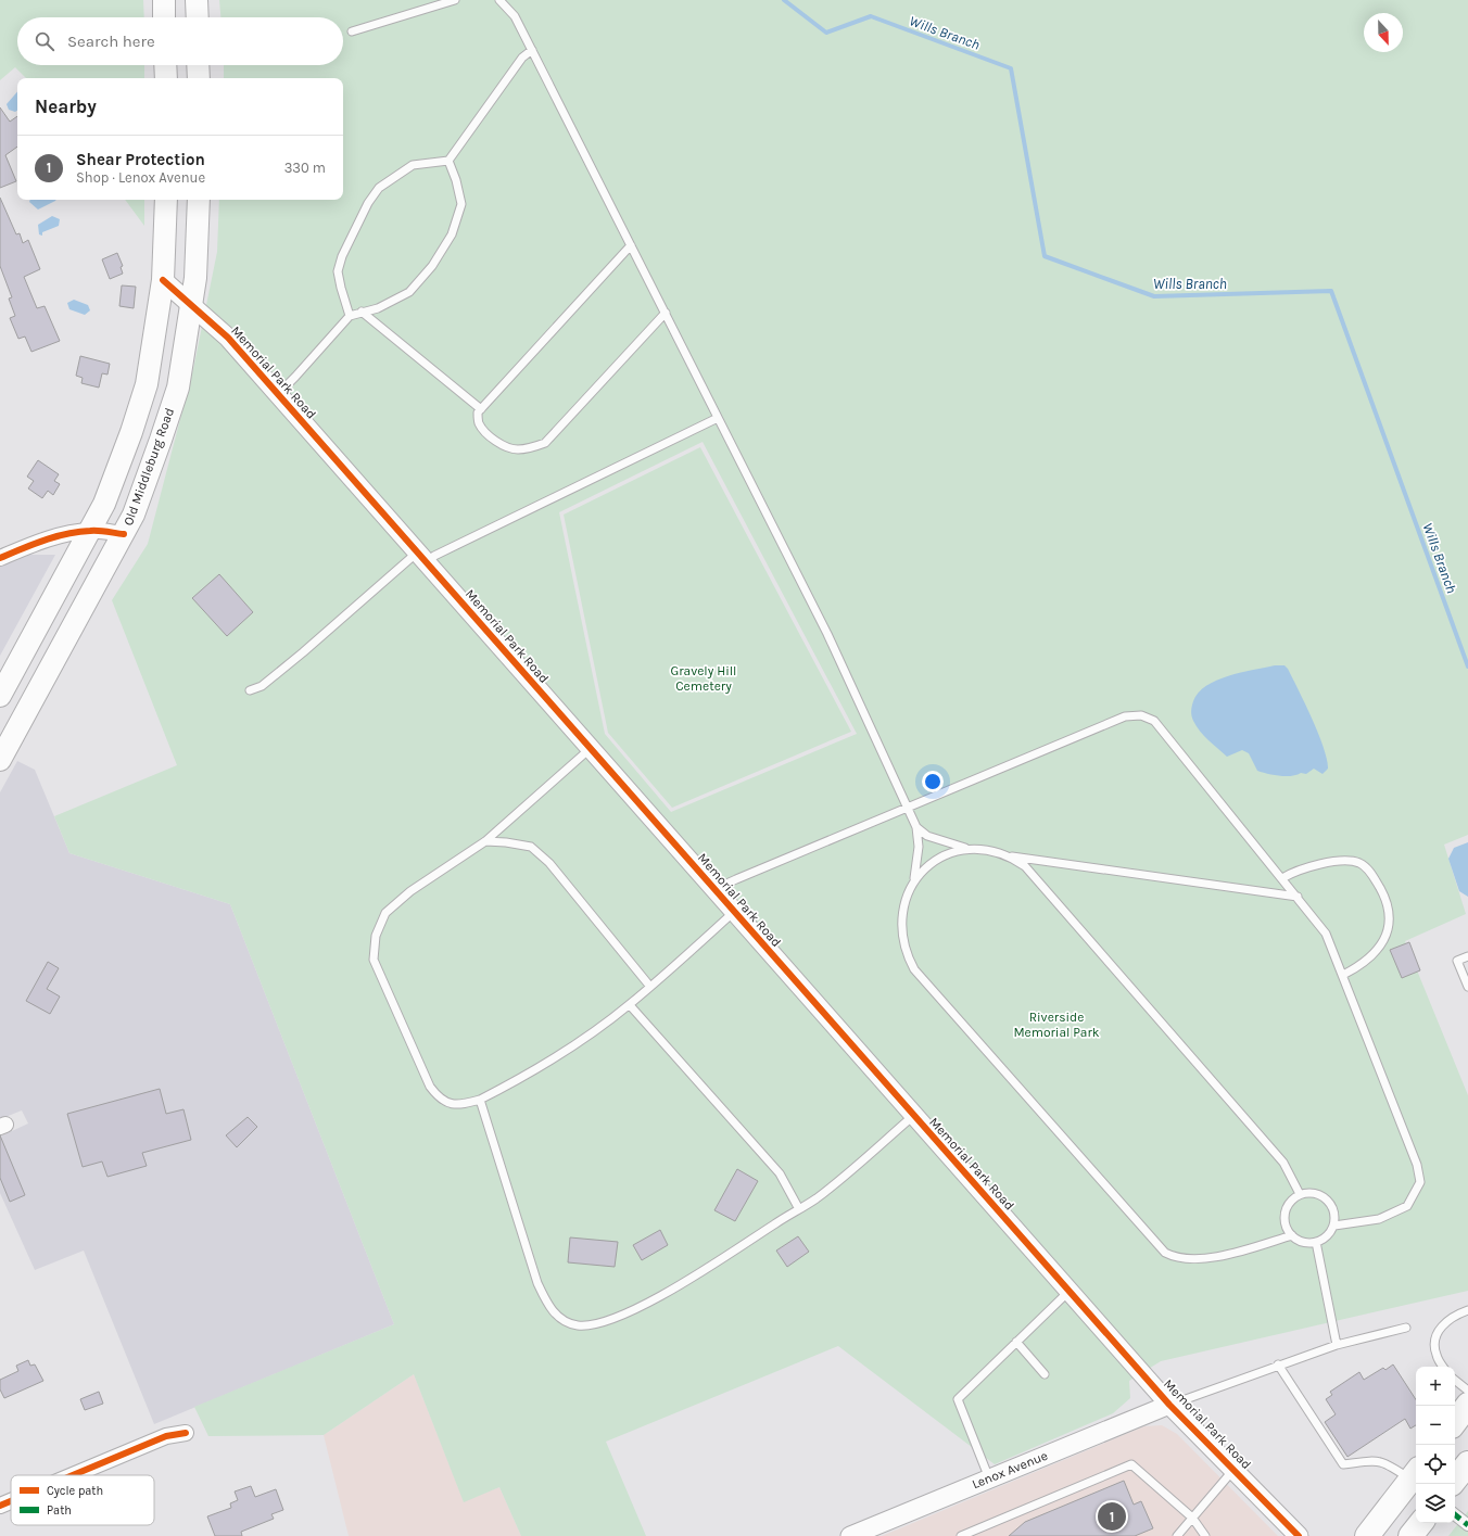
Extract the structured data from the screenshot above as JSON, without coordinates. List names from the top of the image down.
{
  "streets": {
    "main road": ["Old Middleburg Road"],
    "street": ["Memorial Park Road", "Lenox Avenue"]
  },
  "crossings": [
    ["Memorial Park Road", "Old Middleburg Road"],
    ["Memorial Park Road", "Lenox Avenue"]
  ],
  "water": ["Wills Branch"],
  "parks": ["Gravely Hill Cemetery", "Riverside Memorial Park"],
  "legend": ["Cycle path", "Path"],
  "north": "bottom",
  "page": {
    "search": "Search here",
    "heading": "Nearby",
    "list": [
      {
        "mark": "1",
        "name": "Shear Protection",
        "note": "Shop · Lenox Avenue",
        "value": "330 m"
      }
    ],
    "map_buttons": ["+", "−"],
    "pins": "1"
  }
}
